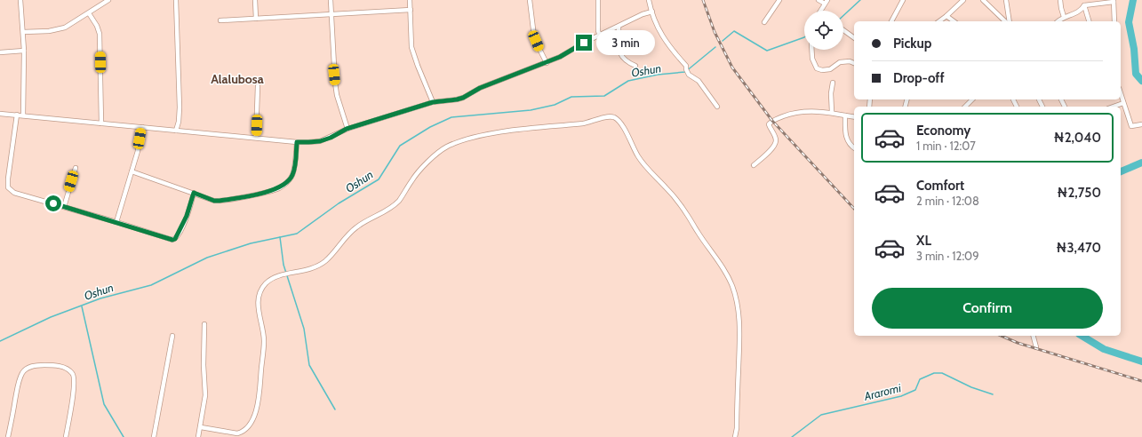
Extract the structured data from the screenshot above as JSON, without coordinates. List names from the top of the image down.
{
  "districts": ["Alalubosa"],
  "water": ["Oshun", "Araromi"],
  "page": {
    "banner": ["Pickup", "Drop-off"],
    "bubble": "3 min",
    "list": [
      {
        "name": "Economy",
        "note": "1 min · 12:07",
        "value": "₦2,040"
      },
      {
        "name": "Comfort",
        "note": "2 min · 12:08",
        "value": "₦2,750"
      },
      {
        "name": "XL",
        "note": "3 min · 12:09",
        "value": "₦3,470"
      }
    ],
    "buttons": "Confirm"
  }
}
